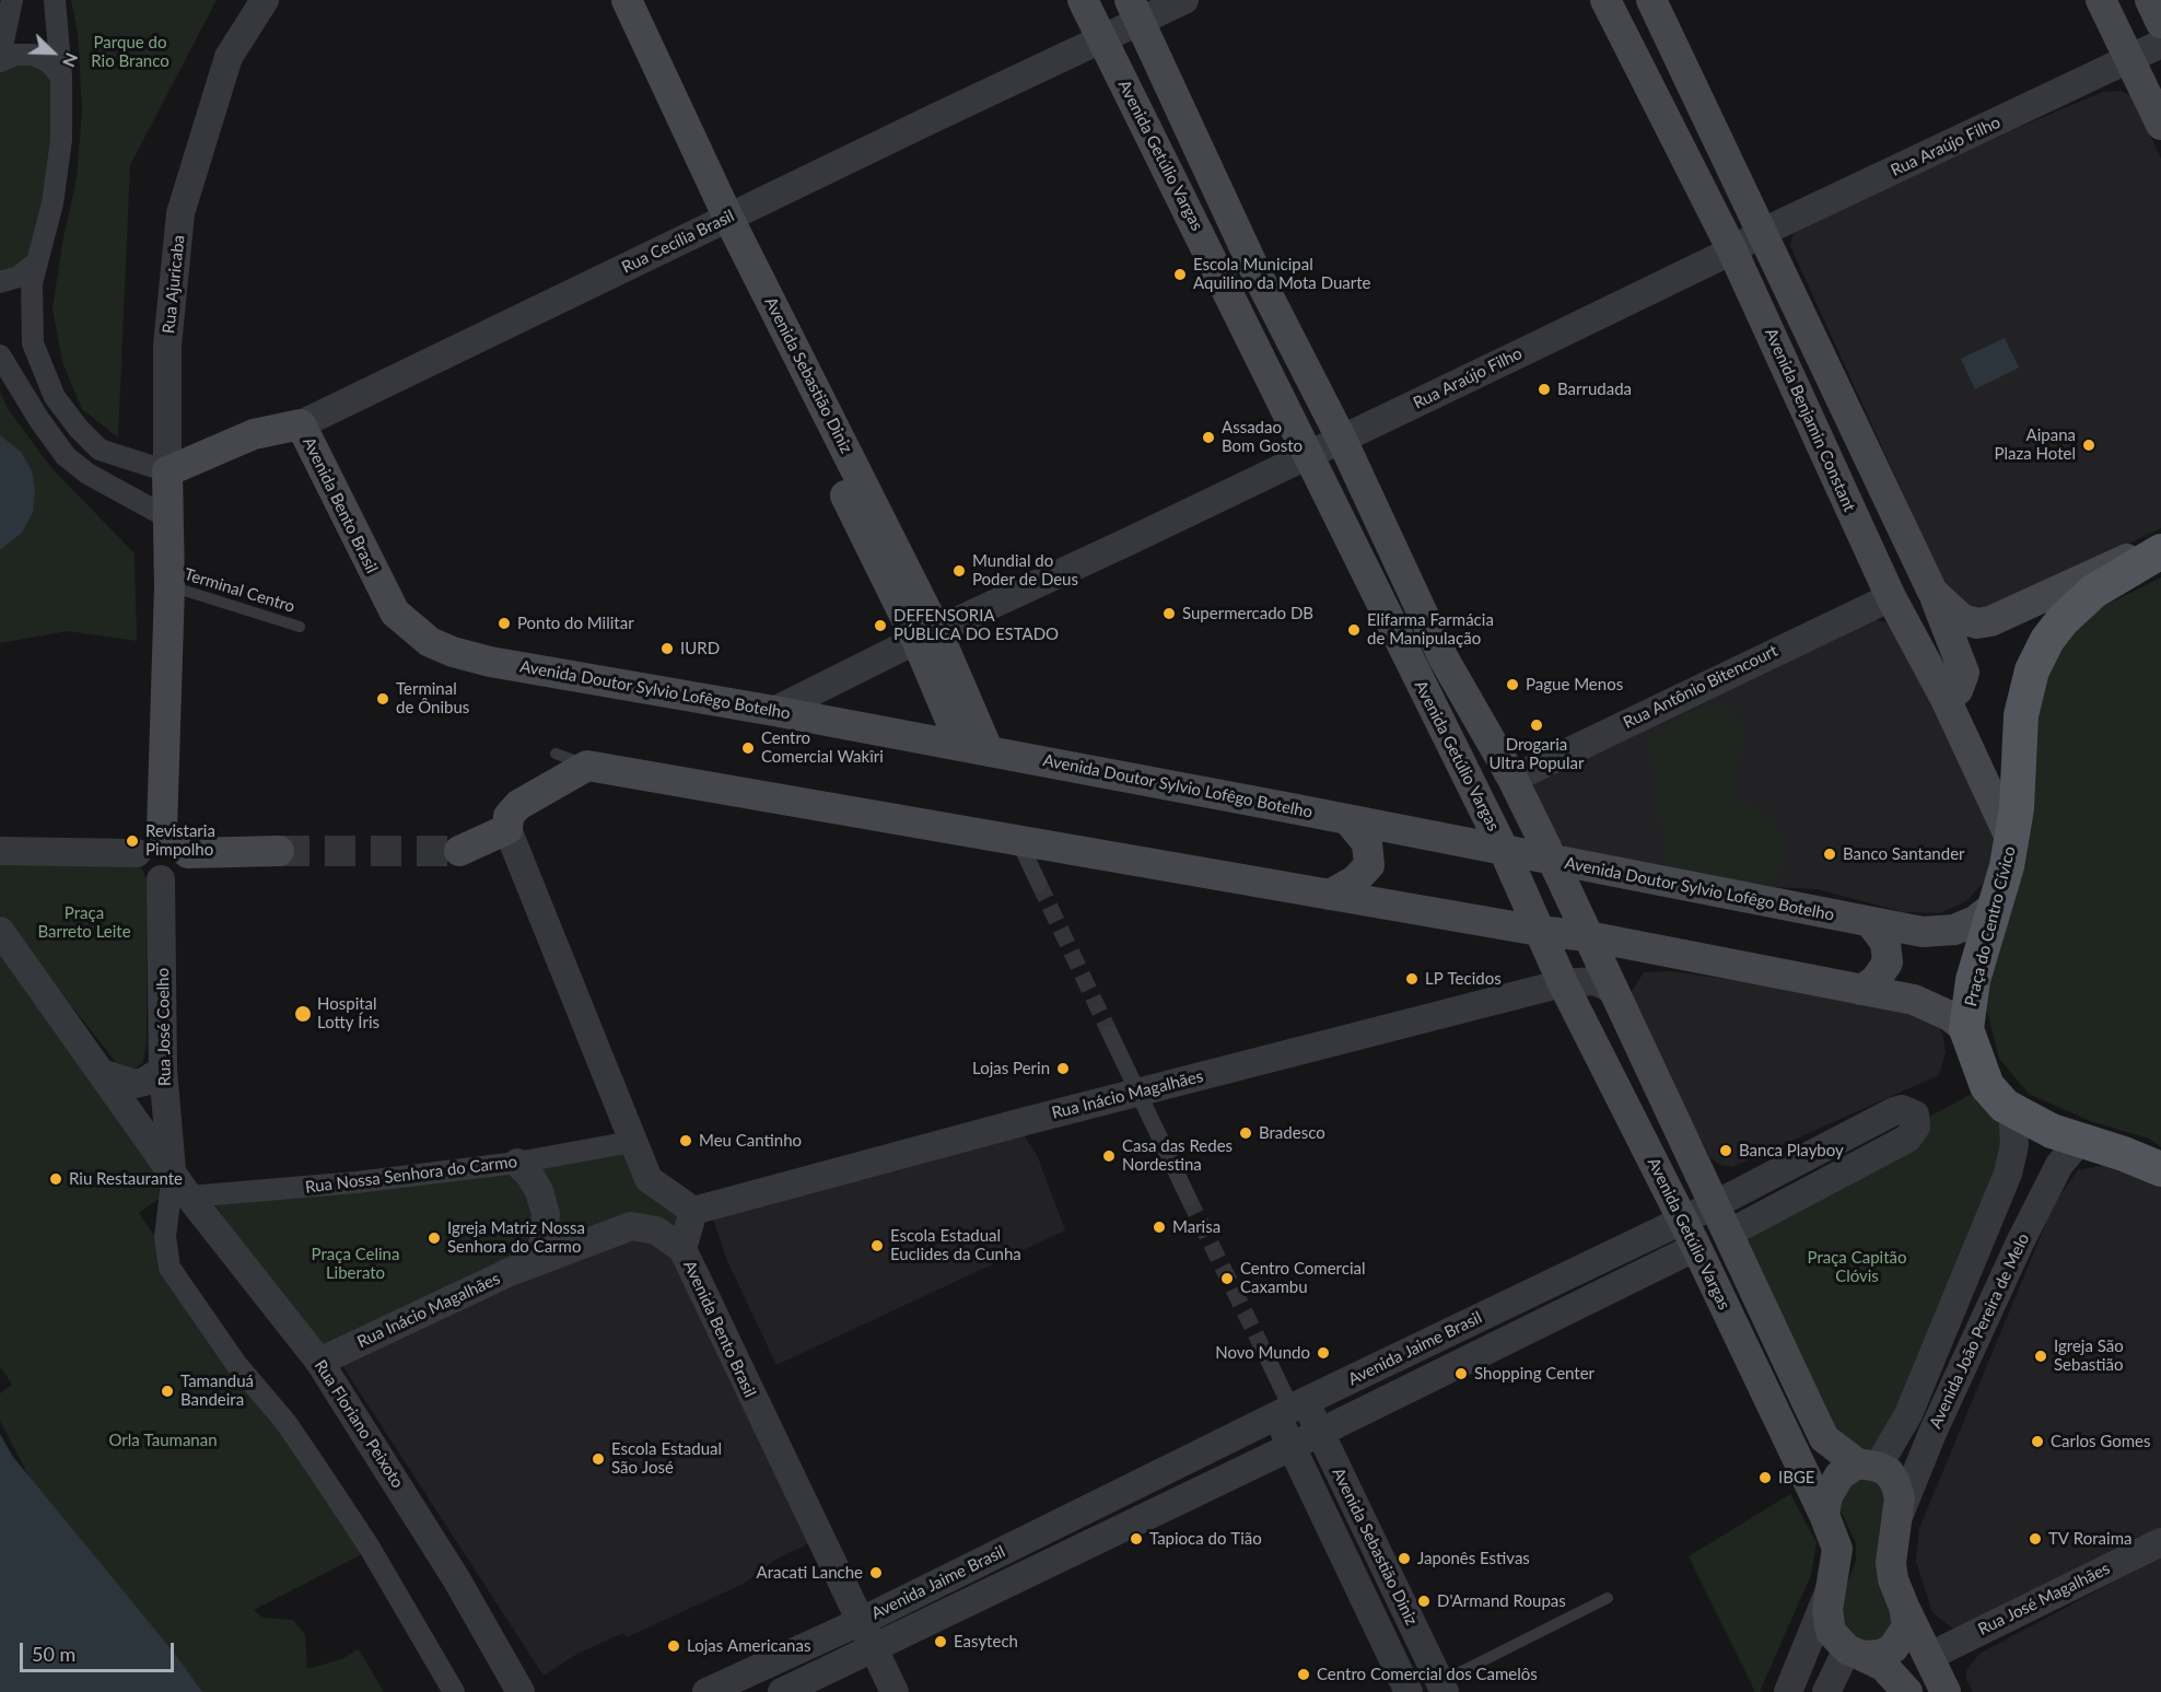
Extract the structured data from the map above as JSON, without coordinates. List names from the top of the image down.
{
  "streets": {
    "main road": [
      "Avenida Getúlio Vargas",
      "Rua Cecília Brasil",
      "Rua Ajuricaba",
      "Avenida Sebastião Diniz",
      "Avenida Benjamin Constant",
      "Avenida Bento Brasil",
      "Avenida Doutor Sylvio Lofêgo Botelho",
      "Praça do Centro Cívico"
    ],
    "street": [
      "Rua Araújo Filho",
      "Rua Antônio Bitencourt",
      "Rua José Coelho",
      "Rua Inácio Magalhães",
      "Rua Nossa Senhora do Carmo",
      "Avenida João Pereira de Melo",
      "Avenida Jaime Brasil",
      "Rua Floriano Peixoto",
      "Rua José Magalhães"
    ],
    "lane": ["Terminal Centro"]
  },
  "crossings": [
    ["Rua Araújo Filho", "Avenida Getúlio Vargas"],
    ["Rua Araújo Filho", "Avenida Sebastião Diniz"],
    ["Rua Araújo Filho", "Avenida Benjamin Constant"],
    ["Rua Araújo Filho", "Avenida Doutor Sylvio Lofêgo Botelho"],
    ["Avenida Getúlio Vargas", "Rua Cecília Brasil"],
    ["Avenida Getúlio Vargas", "Rua Antônio Bitencourt"],
    ["Avenida Getúlio Vargas", "Avenida Doutor Sylvio Lofêgo Botelho"],
    ["Avenida Getúlio Vargas", "Rua Inácio Magalhães"],
    ["Avenida Getúlio Vargas", "Avenida João Pereira de Melo"],
    ["Avenida Getúlio Vargas", "Avenida Jaime Brasil"],
    ["Rua Cecília Brasil", "Rua Ajuricaba"],
    ["Rua Cecília Brasil", "Avenida Sebastião Diniz"],
    ["Rua Cecília Brasil", "Avenida Bento Brasil"],
    ["Rua Ajuricaba", "Terminal Centro"],
    ["Avenida Sebastião Diniz", "Avenida Doutor Sylvio Lofêgo Botelho"],
    ["Avenida Sebastião Diniz", "Avenida Jaime Brasil"],
    ["Avenida Benjamin Constant", "Rua Antônio Bitencourt"],
    ["Avenida Benjamin Constant", "Praça do Centro Cívico"],
    ["Avenida Bento Brasil", "Avenida Doutor Sylvio Lofêgo Botelho"],
    ["Avenida Bento Brasil", "Rua Inácio Magalhães"],
    ["Avenida Bento Brasil", "Avenida Jaime Brasil"],
    ["Avenida Doutor Sylvio Lofêgo Botelho", "Praça do Centro Cívico"],
    ["Praça do Centro Cívico", "Avenida João Pereira de Melo"],
    ["Rua José Coelho", "Rua Floriano Peixoto"],
    ["Rua Inácio Magalhães", "Rua Floriano Peixoto"],
    ["Rua Nossa Senhora do Carmo", "Rua Floriano Peixoto"]
  ],
  "parks": [
    "Parque do Rio Branco",
    "Praça Barreto Leite",
    "Praça Celina Liberato",
    "Praça Capitão Clóvis",
    "Orla Taumanan"
  ],
  "places": [
    "Escola Municipal Aquilino da Mota Duarte",
    "Barrudada",
    "Assadao Bom Gosto",
    "Aipana Plaza Hotel",
    "Mundial do Poder de Deus",
    "Supermercado DB",
    "Ponto do Militar",
    "DEFENSORIA PÚBLICA DO ESTADO",
    "Elifarma Farmácia de Manipulação",
    "IURD",
    "Pague Menos",
    "Terminal de Ônibus",
    "Drogaria Ultra Popular",
    "Centro Comercial Wakîri",
    "Revistaria Pimpolho",
    "Banco Santander",
    "LP Tecidos",
    "Hospital Lotty Íris",
    "Lojas Perin",
    "Bradesco",
    "Meu Cantinho",
    "Banca Playboy",
    "Casa das Redes Nordestina",
    "Riu Restaurante",
    "Marisa",
    "Igreja Matriz Nossa Senhora do Carmo",
    "Escola Estadual Euclides da Cunha",
    "Centro Comercial Caxambu",
    "Novo Mundo",
    "Igreja São Sebastião",
    "Shopping Center",
    "Tamanduá Bandeira",
    "Carlos Gomes",
    "Escola Estadual São José",
    "IBGE",
    "Tapioca do Tião",
    "TV Roraima",
    "Japonês Estivas",
    "Aracati Lanche",
    "D'Armand Roupas",
    "Easytech",
    "Lojas Americanas",
    "Centro Comercial dos Camelôs"
  ],
  "scale_bar": "50 m",
  "north": "bottom right"
}
